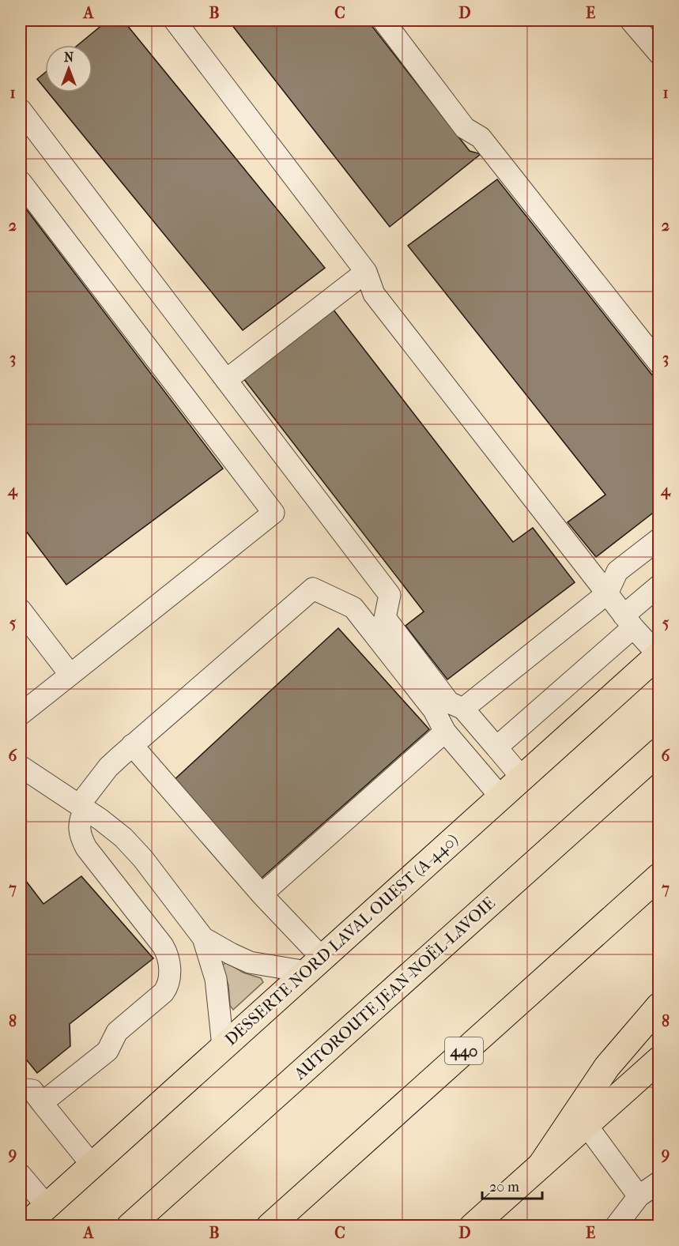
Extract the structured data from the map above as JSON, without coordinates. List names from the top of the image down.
{
  "streets": {
    "main road": ["DESSERTE NORD LAVAL OUEST (A-440)", "AUTOROUTE JEAN-NOËL-LAVOIE", "440"]
  },
  "scale_bar": "20 m",
  "north": "top",
  "grid": {
    "columns": [
      "A",
      "B",
      "C",
      "D",
      "E"
    ],
    "rows": [
      "1",
      "2",
      "3",
      "4",
      "5",
      "6",
      "7",
      "8",
      "9"
    ]
  }
}
